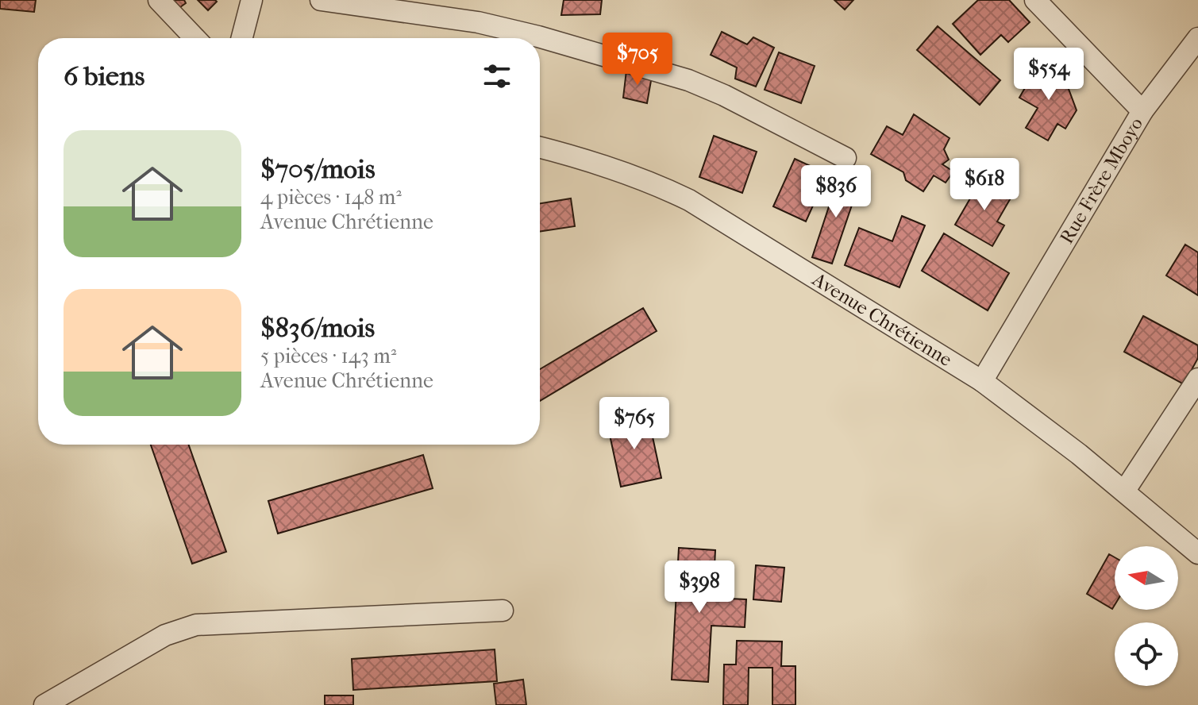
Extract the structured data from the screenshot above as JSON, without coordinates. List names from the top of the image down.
{
  "streets": {
    "street": ["Rue Frère Mboyo", "Avenue Chrétienne"]
  },
  "crossings": [
    ["Rue Frère Mboyo", "Avenue Chrétienne"]
  ],
  "north": "left",
  "page": {
    "price": [
      "$705",
      "$554",
      "$618",
      "$836",
      "$765",
      "$398"
    ],
    "heading": "6 biens",
    "list": [
      {
        "name": "$705/mois",
        "note": "4 pièces · 148 m² · Avenue Chrétienne"
      },
      {
        "name": "$836/mois",
        "note": "5 pièces · 143 m² · Avenue Chrétienne"
      }
    ]
  }
}
